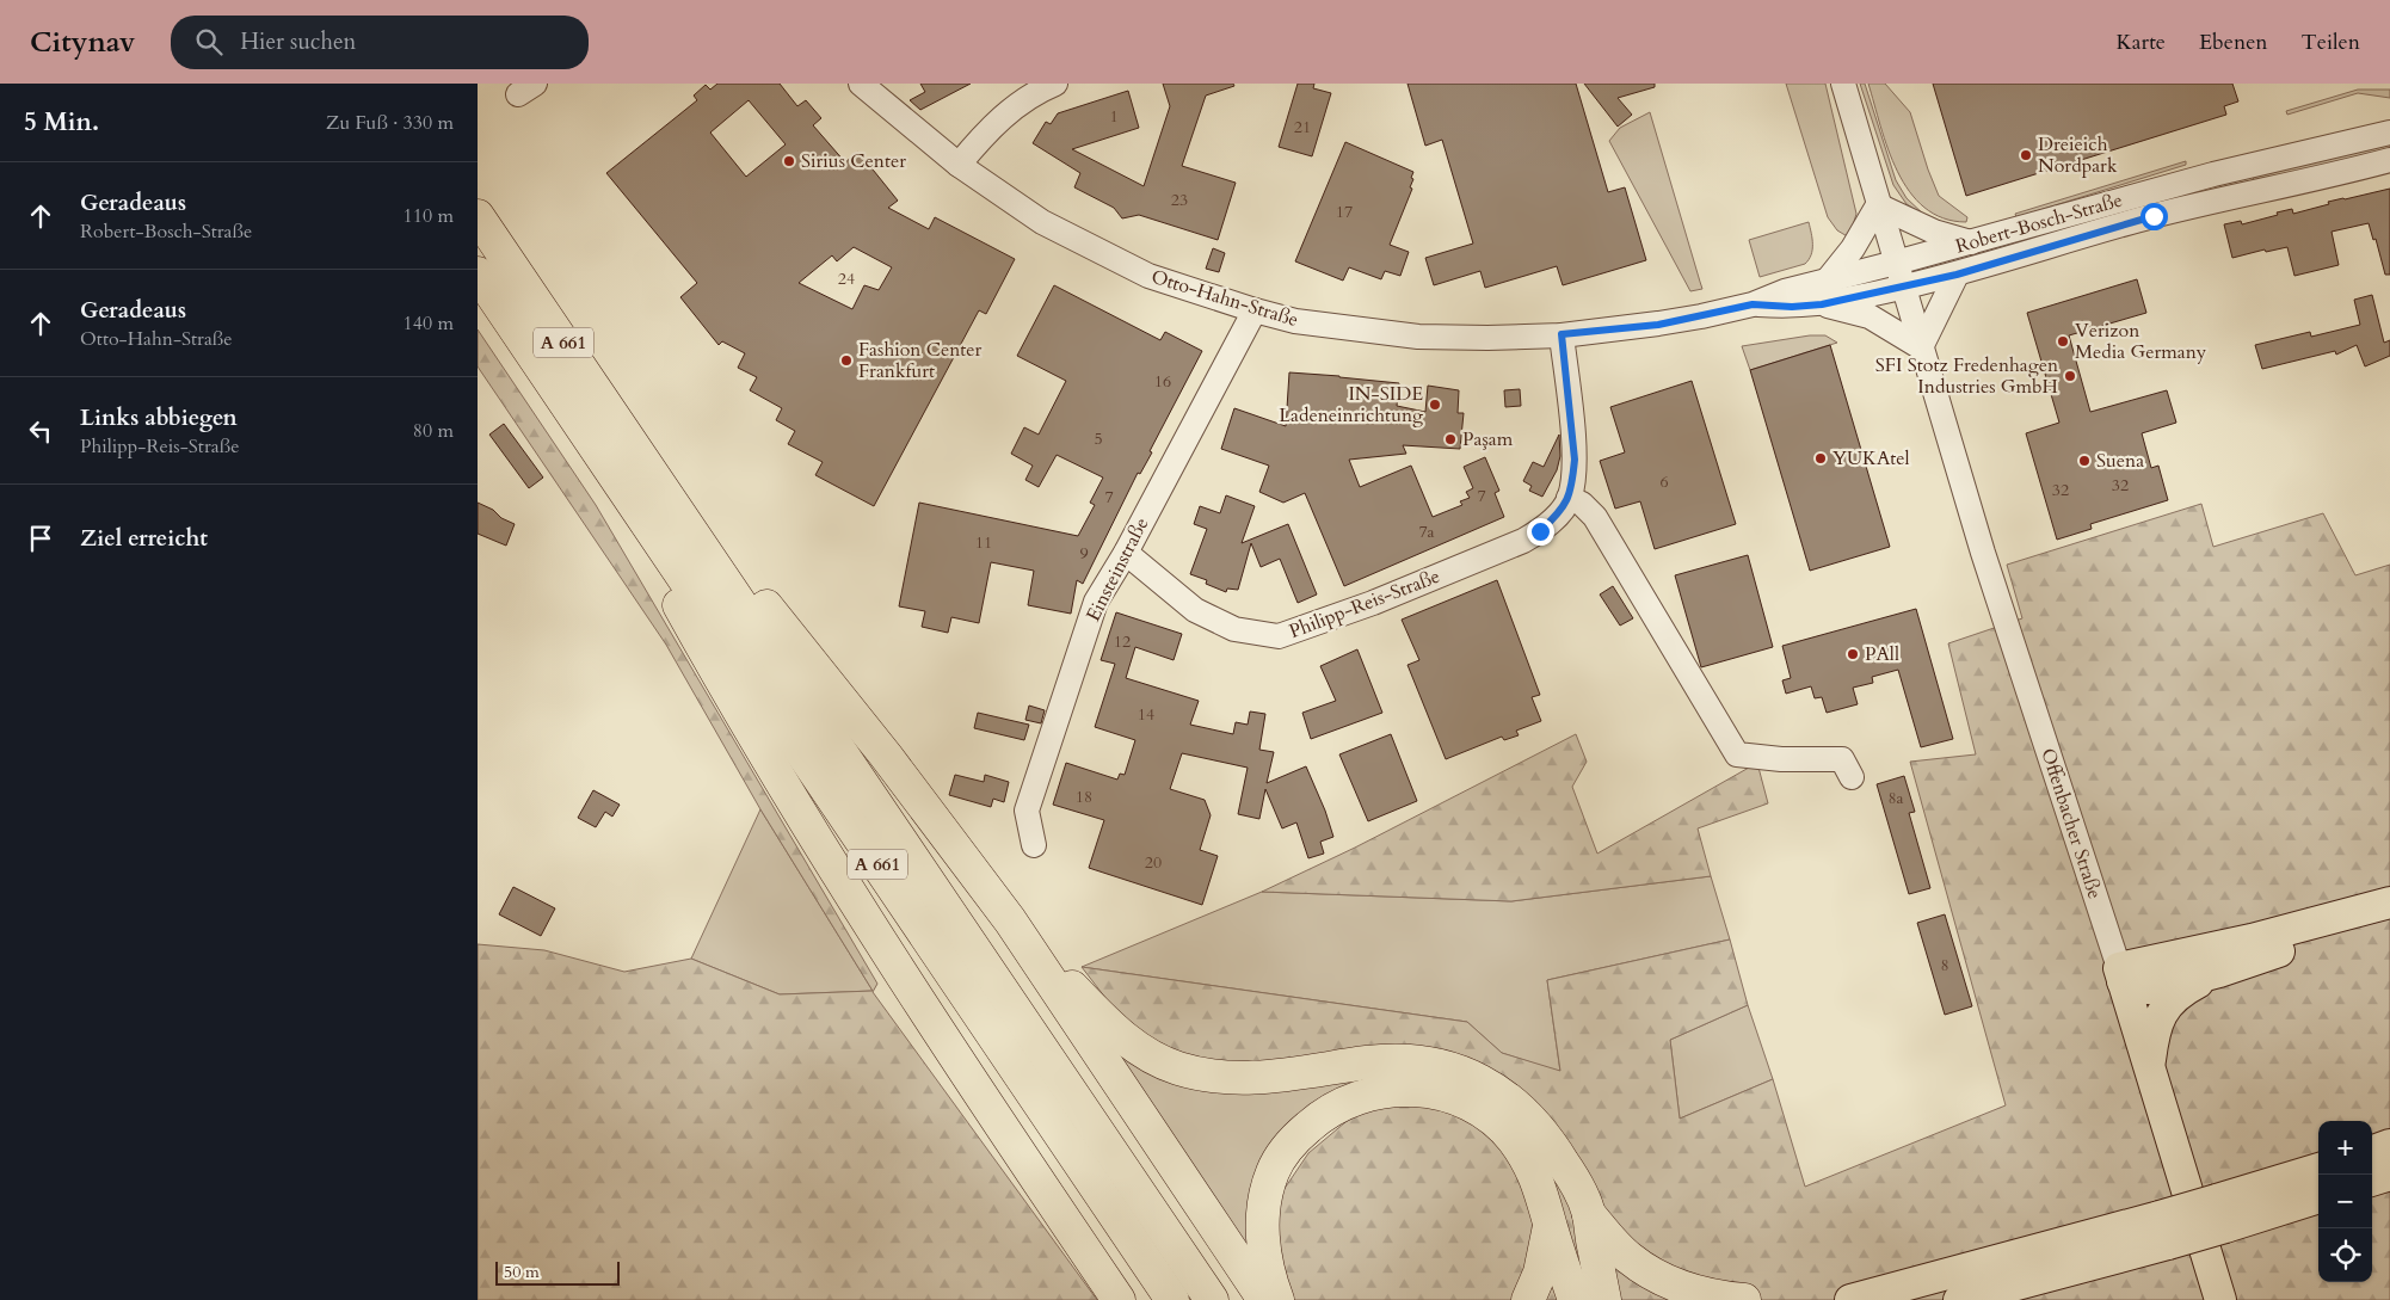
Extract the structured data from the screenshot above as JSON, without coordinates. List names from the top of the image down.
{
  "streets": {
    "highway": ["A 661"],
    "main road": ["Offenbacher Straße"],
    "street": [
      "Robert-Bosch-Straße",
      "Otto-Hahn-Straße",
      "Einsteinstraße",
      "Philipp-Reis-Straße"
    ]
  },
  "crossings": [
    ["Robert-Bosch-Straße", "Otto-Hahn-Straße"],
    ["Robert-Bosch-Straße", "Offenbacher Straße"],
    ["Otto-Hahn-Straße", "Einsteinstraße"],
    ["Otto-Hahn-Straße", "Philipp-Reis-Straße"],
    ["Otto-Hahn-Straße", "Offenbacher Straße"],
    ["Einsteinstraße", "Philipp-Reis-Straße"]
  ],
  "places": [
    "Dreieich Nordpark",
    "Sirius Center",
    "Verizon Media Germany",
    "Fashion Center Frankfurt",
    "SFI Stotz Fredenhagen Industries GmbH",
    "IN-SIDE Ladeneinrichtung",
    "Paşam",
    "YUKAtel",
    "Suena",
    "PAll"
  ],
  "house_numbers": [
    "1",
    "21",
    "23",
    "17",
    "24",
    "16",
    "5",
    "6",
    "32",
    "32",
    "7",
    "7",
    "7a",
    "11",
    "9",
    "12",
    "14",
    "18",
    "8a",
    "20",
    "8"
  ],
  "scale_bar": "50 m",
  "page": {
    "header": "Citynav",
    "search": "Hier suchen",
    "nav": ["Karte", "Ebenen", "Teilen"],
    "heading": ["5 Min.", "Zu Fuß · 330 m"],
    "list": [
      ["Geradeaus", "Robert-Bosch-Straße", "110 m"],
      ["Geradeaus", "Otto-Hahn-Straße", "140 m"],
      ["Links abbiegen", "Philipp-Reis-Straße", "80 m"],
      "Ziel erreicht"
    ],
    "map_buttons": ["+", "−"],
    "scale": "50 m"
  }
}
